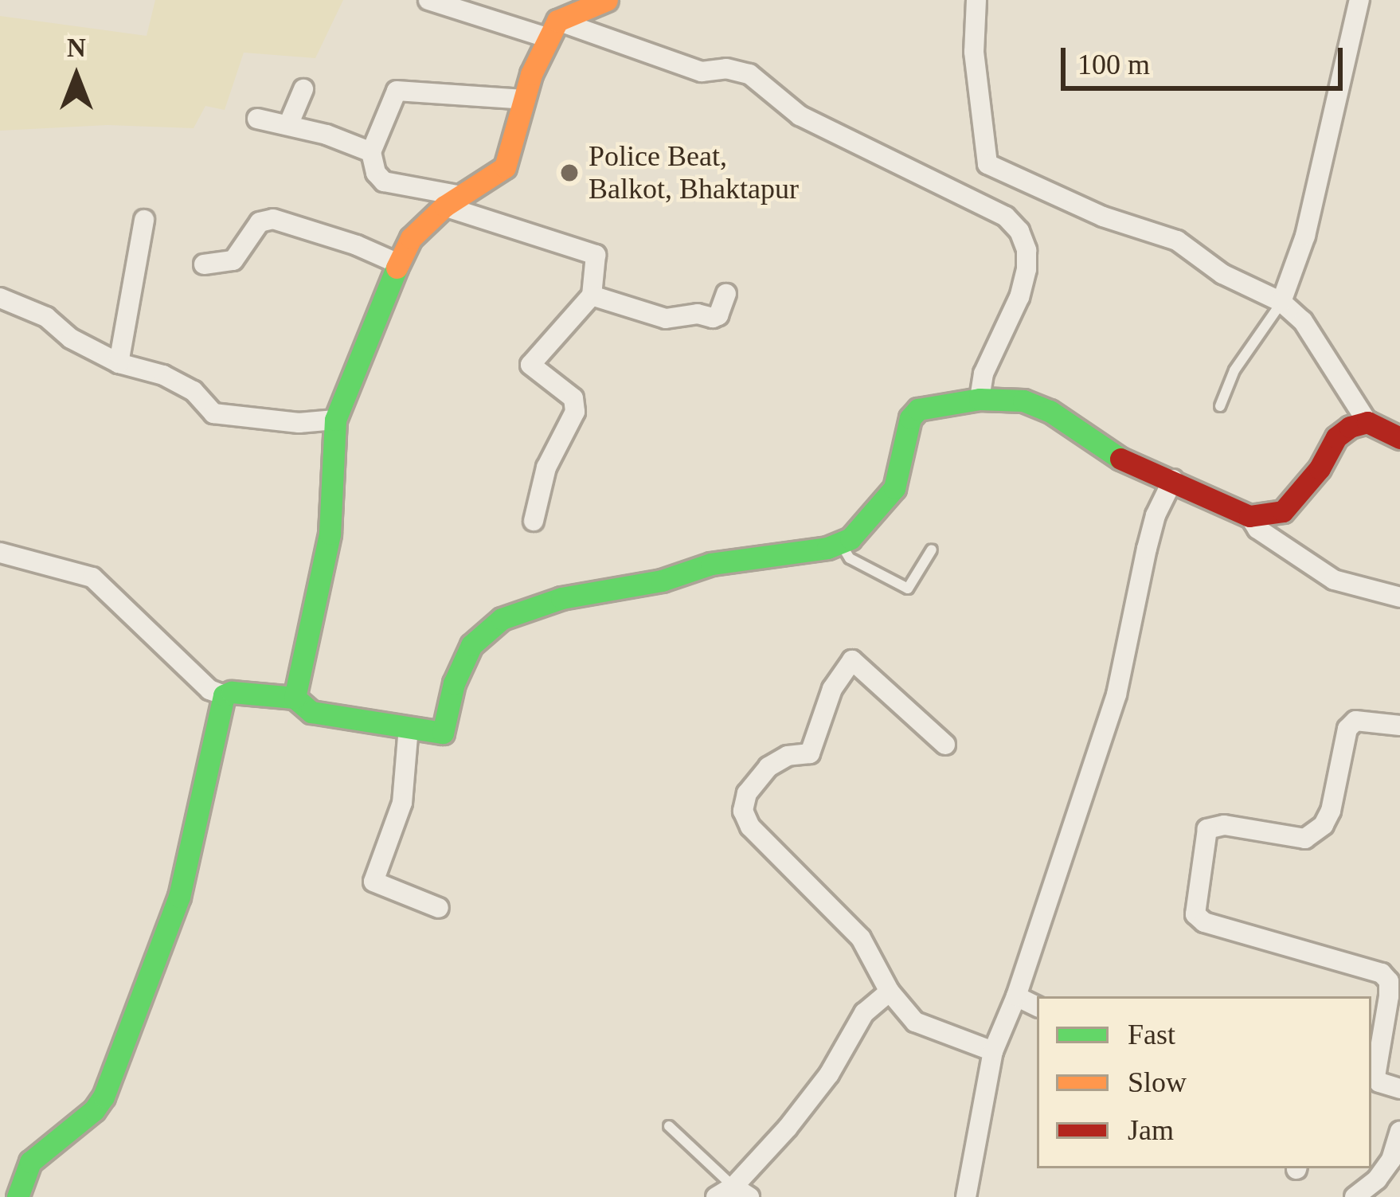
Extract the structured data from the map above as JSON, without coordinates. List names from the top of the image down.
{
  "places": ["Police Beat, Balkot, Bhaktapur"],
  "legend": ["Fast", "Slow", "Jam"],
  "scale_bar": "100 m",
  "north": "top"
}
